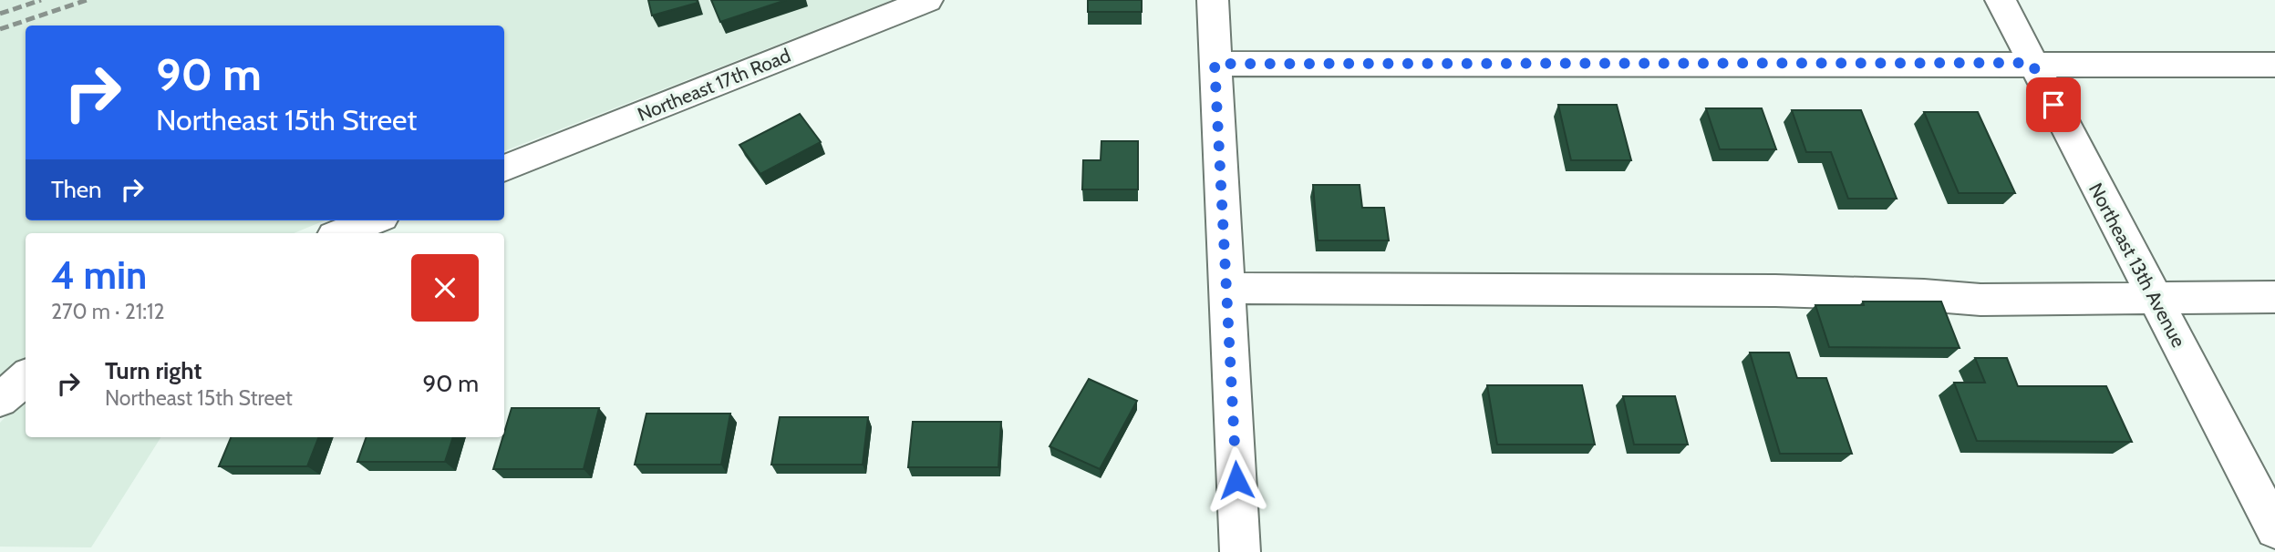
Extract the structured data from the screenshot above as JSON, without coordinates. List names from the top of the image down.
{
  "streets": {
    "street": ["Northeast 17th Road", "Northeast 13th Avenue"]
  },
  "page": {
    "turn": ["90 m", "Northeast 15th Street"],
    "then": "Then",
    "heading": ["4 min", "270 m · 21:12"],
    "list": [
      {
        "name": "Turn right",
        "note": "Northeast 15th Street",
        "value": "90 m"
      }
    ]
  }
}
